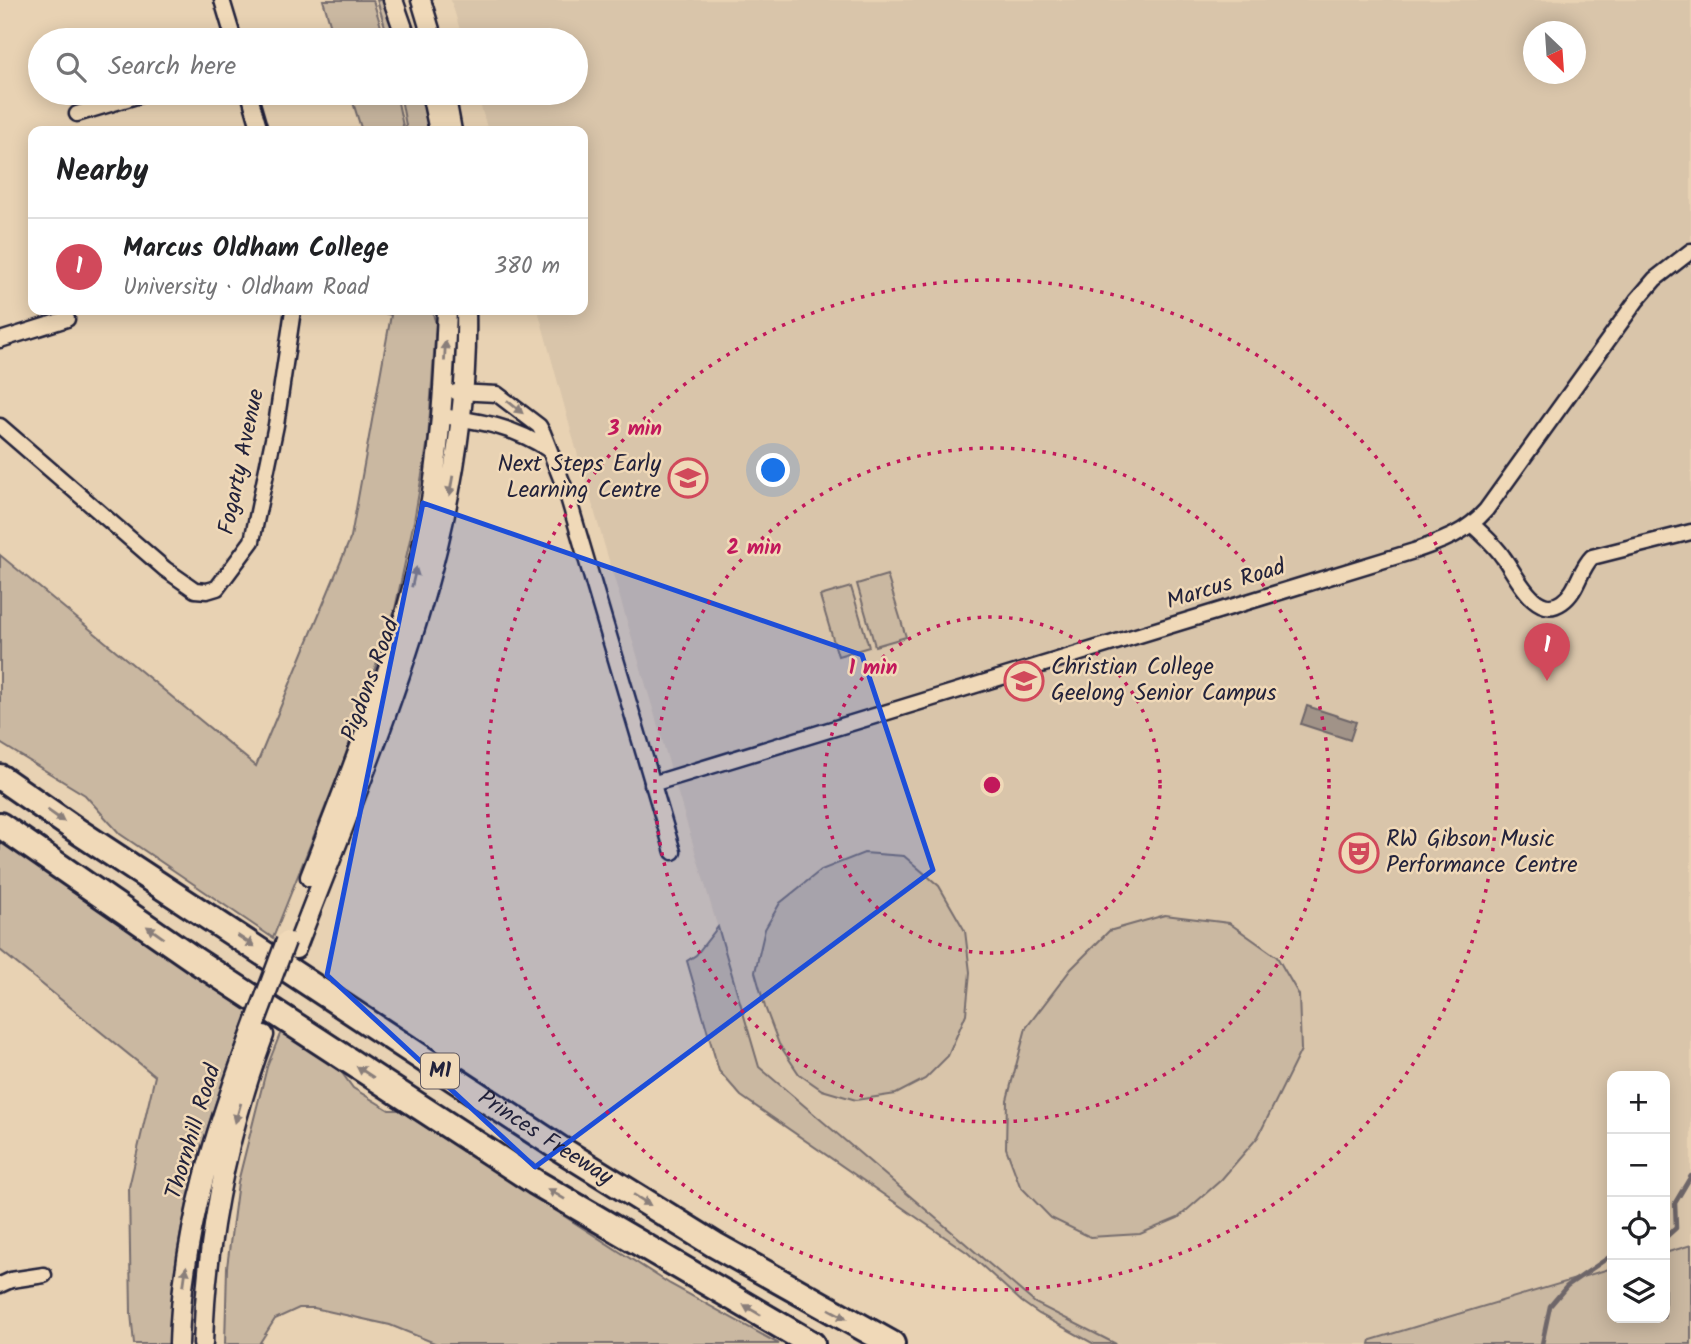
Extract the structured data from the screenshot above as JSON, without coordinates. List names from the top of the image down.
{
  "streets": {
    "highway": ["M1", "Princes Freeway"],
    "street": [
      "Fogarty Avenue",
      "Marcus Road",
      "Pigdons Road",
      "Thornhill Road"
    ]
  },
  "crossings": [
    ["Pigdons Road", "Thornhill Road"]
  ],
  "places": {
    "school or university": ["Next Steps Early Learning Centre", "Christian College Geelong Senior Campus"],
    "theatre": ["RW Gibson Music Performance Centre"]
  },
  "north": "bottom right",
  "page": {
    "search": "Search here",
    "heading": "Nearby",
    "list": [
      {
        "mark": "1",
        "name": "Marcus Oldham College",
        "note": "University · Oldham Road",
        "value": "380 m"
      }
    ],
    "pins": "1",
    "map_buttons": ["+", "−"]
  },
  "rings": ["3 min", "2 min", "1 min"]
}
